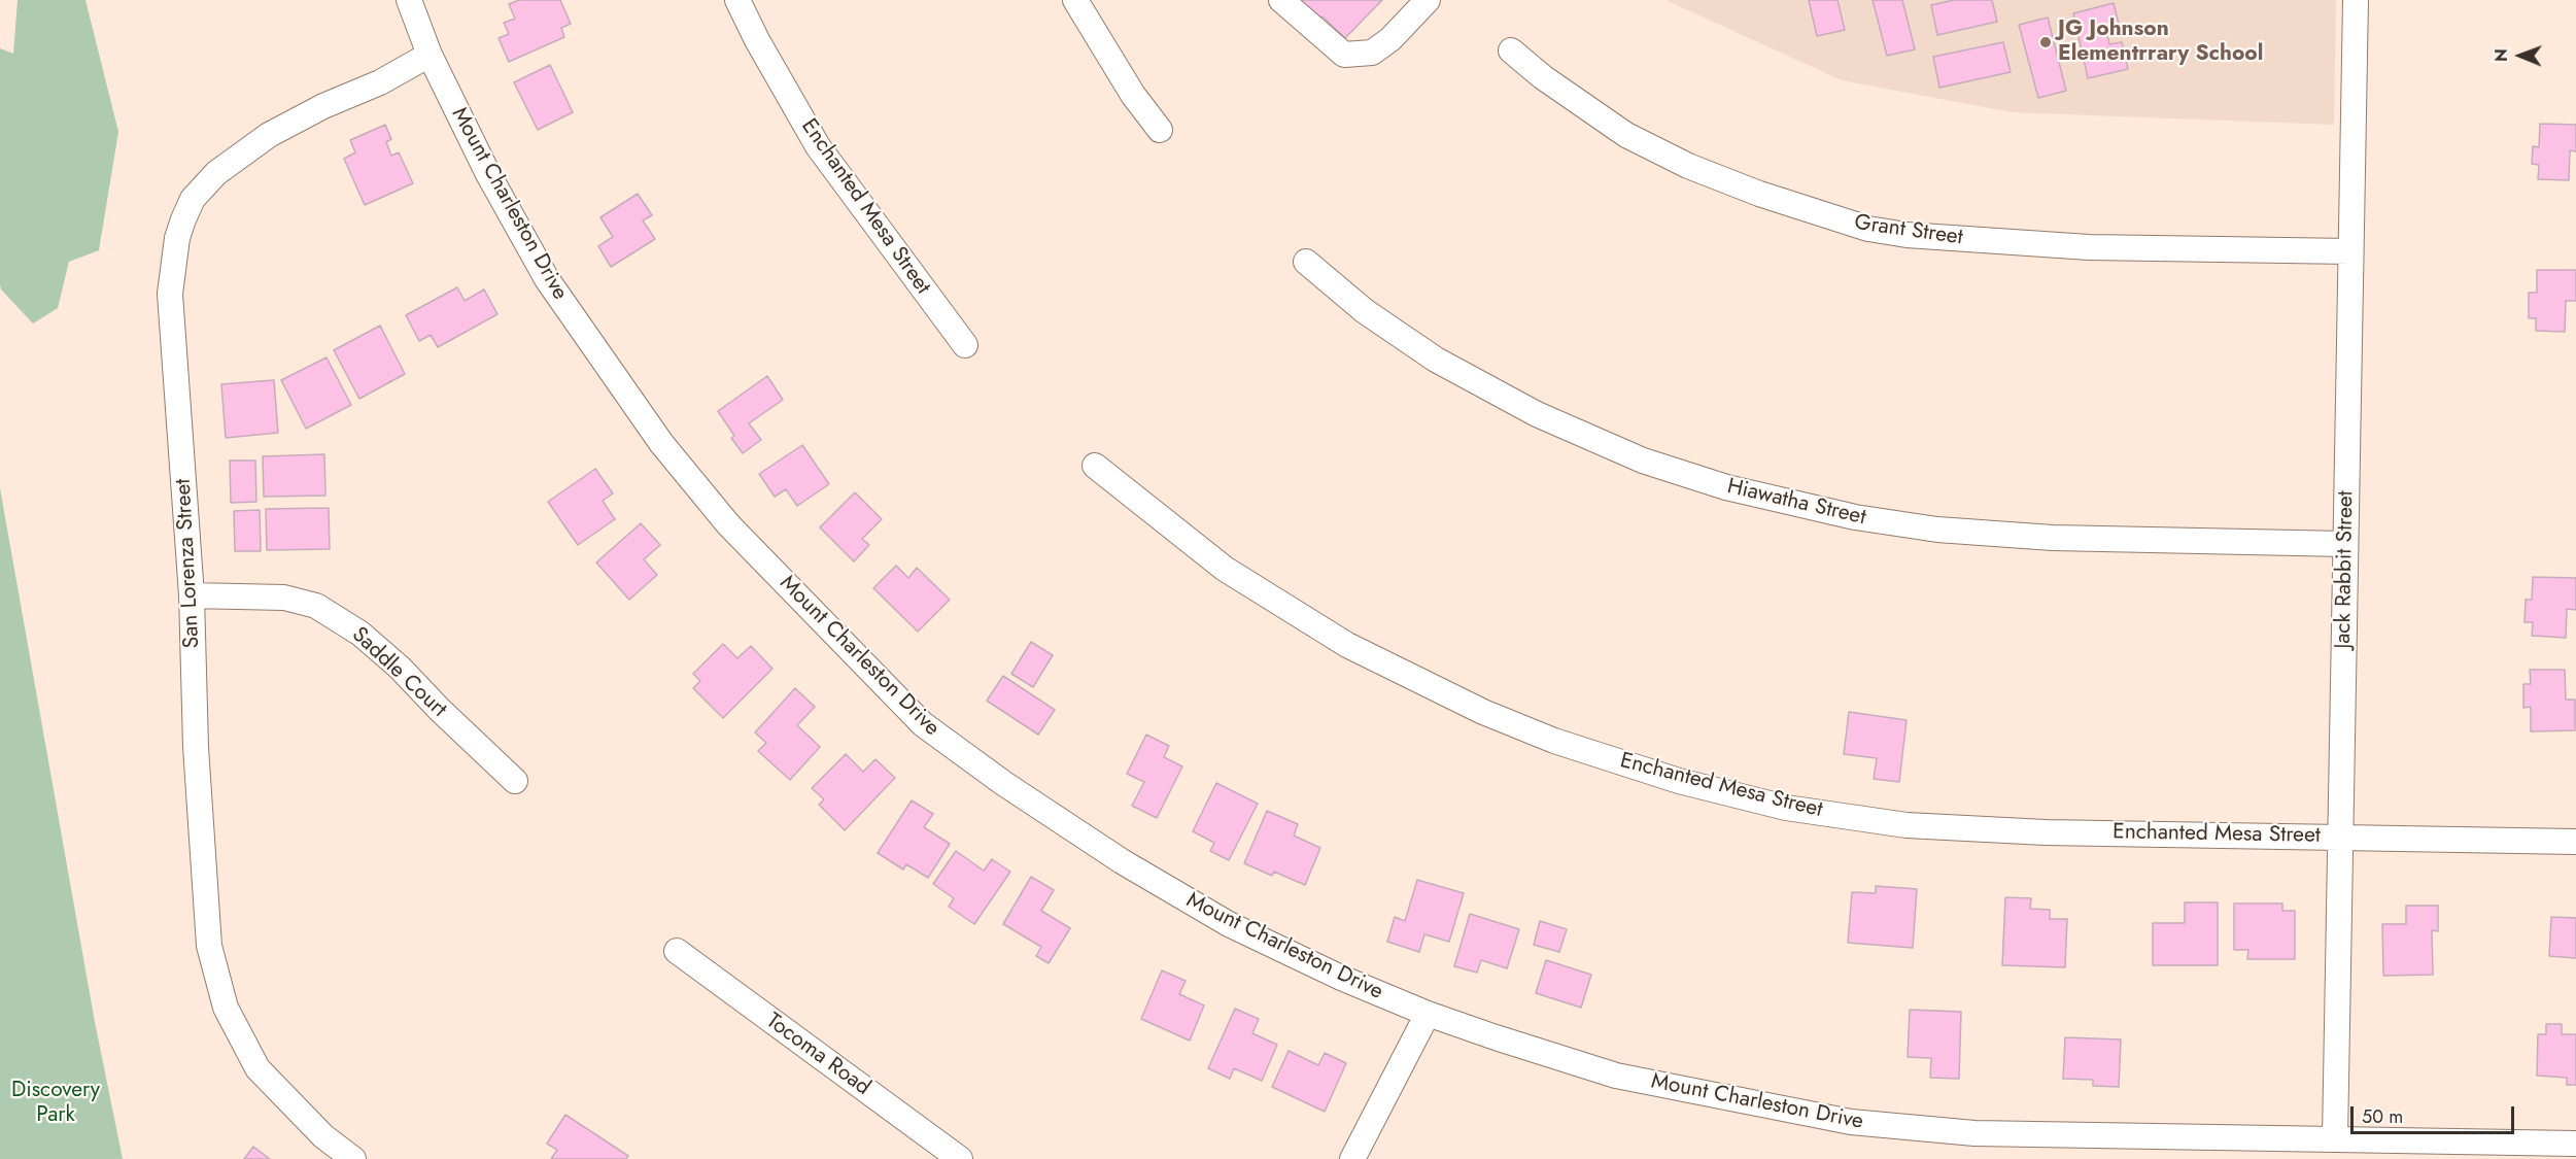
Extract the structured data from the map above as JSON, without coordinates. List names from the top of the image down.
{
  "streets": {
    "street": [
      "Mount Charleston Drive",
      "Enchanted Mesa Street",
      "Grant Street",
      "Hiawatha Street",
      "San Lorenza Street",
      "Jack Rabbit Street",
      "Saddle Court",
      "Tocoma Road"
    ]
  },
  "crossings": [
    ["Mount Charleston Drive", "San Lorenza Street"],
    ["Mount Charleston Drive", "Jack Rabbit Street"],
    ["Enchanted Mesa Street", "Jack Rabbit Street"],
    ["Grant Street", "Jack Rabbit Street"],
    ["Hiawatha Street", "Jack Rabbit Street"],
    ["San Lorenza Street", "Saddle Court"]
  ],
  "parks": ["Discovery Park"],
  "places": ["JG Johnson Elementrrary School"],
  "scale_bar": "50 m",
  "north": "left"
}
